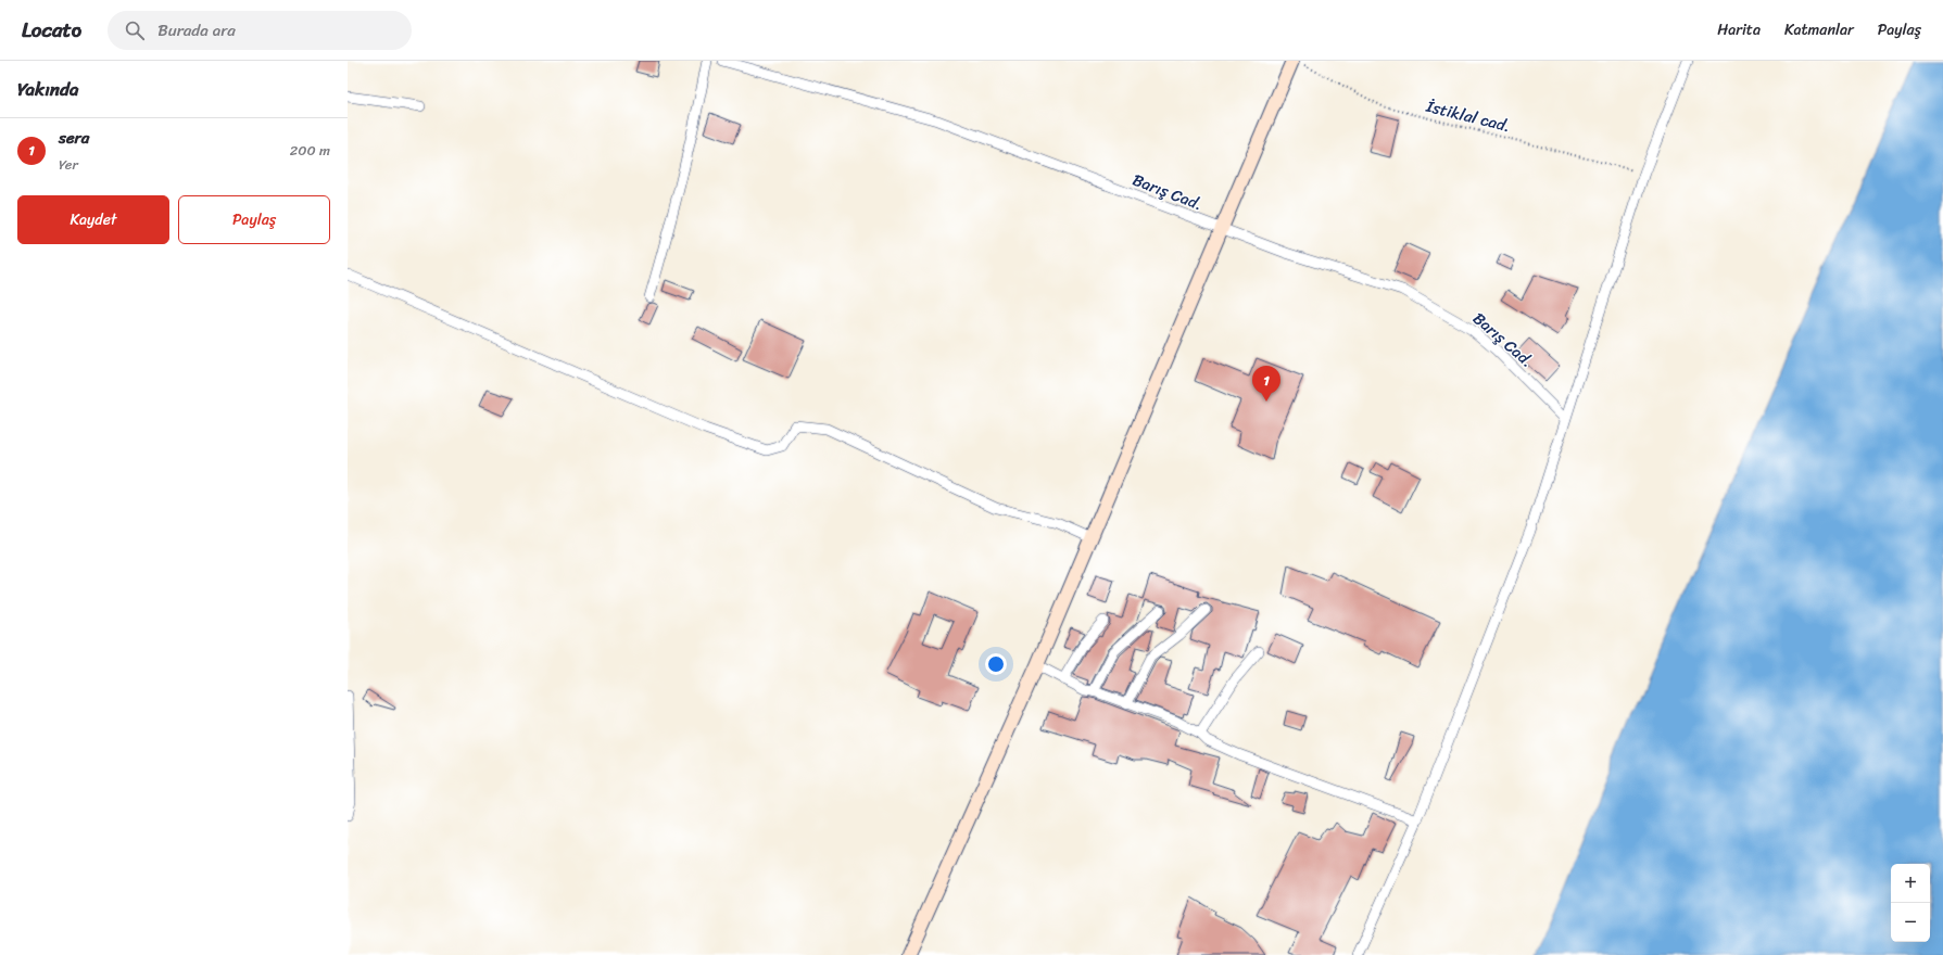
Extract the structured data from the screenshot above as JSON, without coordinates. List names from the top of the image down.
{
  "streets": {
    "street": ["Barış Cad."],
    "path": ["İstiklal cad."]
  },
  "page": {
    "header": "Locato",
    "search": "Burada ara",
    "nav": ["Harita", "Katmanlar", "Paylaş"],
    "heading": "Yakında",
    "list": [
      {
        "mark": "1",
        "name": "sera",
        "note": "Yer",
        "value": "200 m"
      }
    ],
    "buttons": ["Kaydet", "Paylaş"],
    "pins": "1",
    "map_buttons": ["+", "−"]
  }
}
